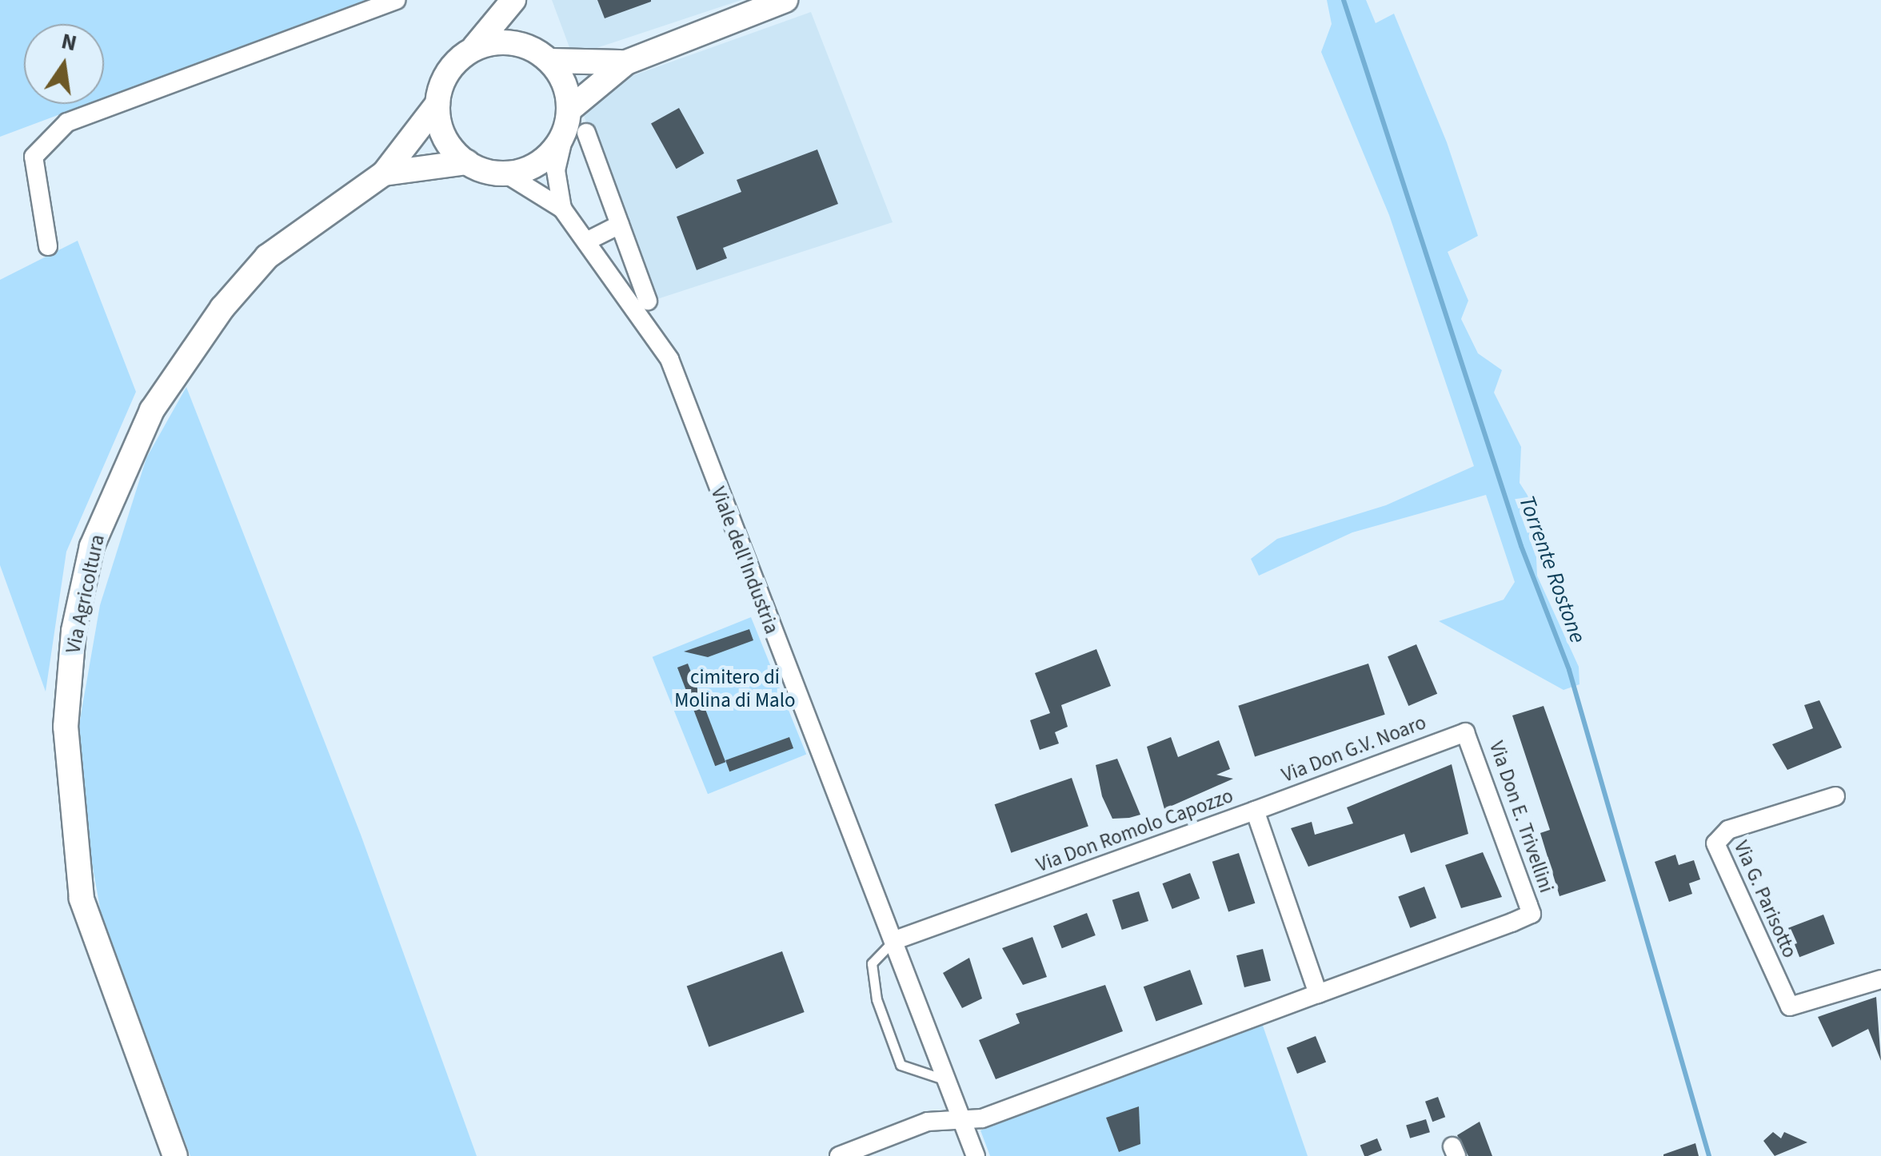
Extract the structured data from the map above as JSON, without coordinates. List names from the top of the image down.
{
  "streets": {
    "main road": ["Viale dell'Industria", "Via Agricoltura"],
    "street": [
      "Via Don G.V. Noaro",
      "Via Don E. Trivellini",
      "Via Don Romolo Capozzo",
      "Via G. Parisotto"
    ]
  },
  "crossings": [
    ["Viale dell'Industria", "Via Agricoltura"],
    ["Viale dell'Industria", "Via Don Romolo Capozzo"],
    ["Via Don G.V. Noaro", "Via Don E. Trivellini"],
    ["Via Don G.V. Noaro", "Via Don Romolo Capozzo"],
    ["Via Don E. Trivellini", "Via Don Romolo Capozzo"]
  ],
  "water": ["Torrente Rostone"],
  "parks": ["cimitero di Molina di Malo"],
  "north": "top"
}
